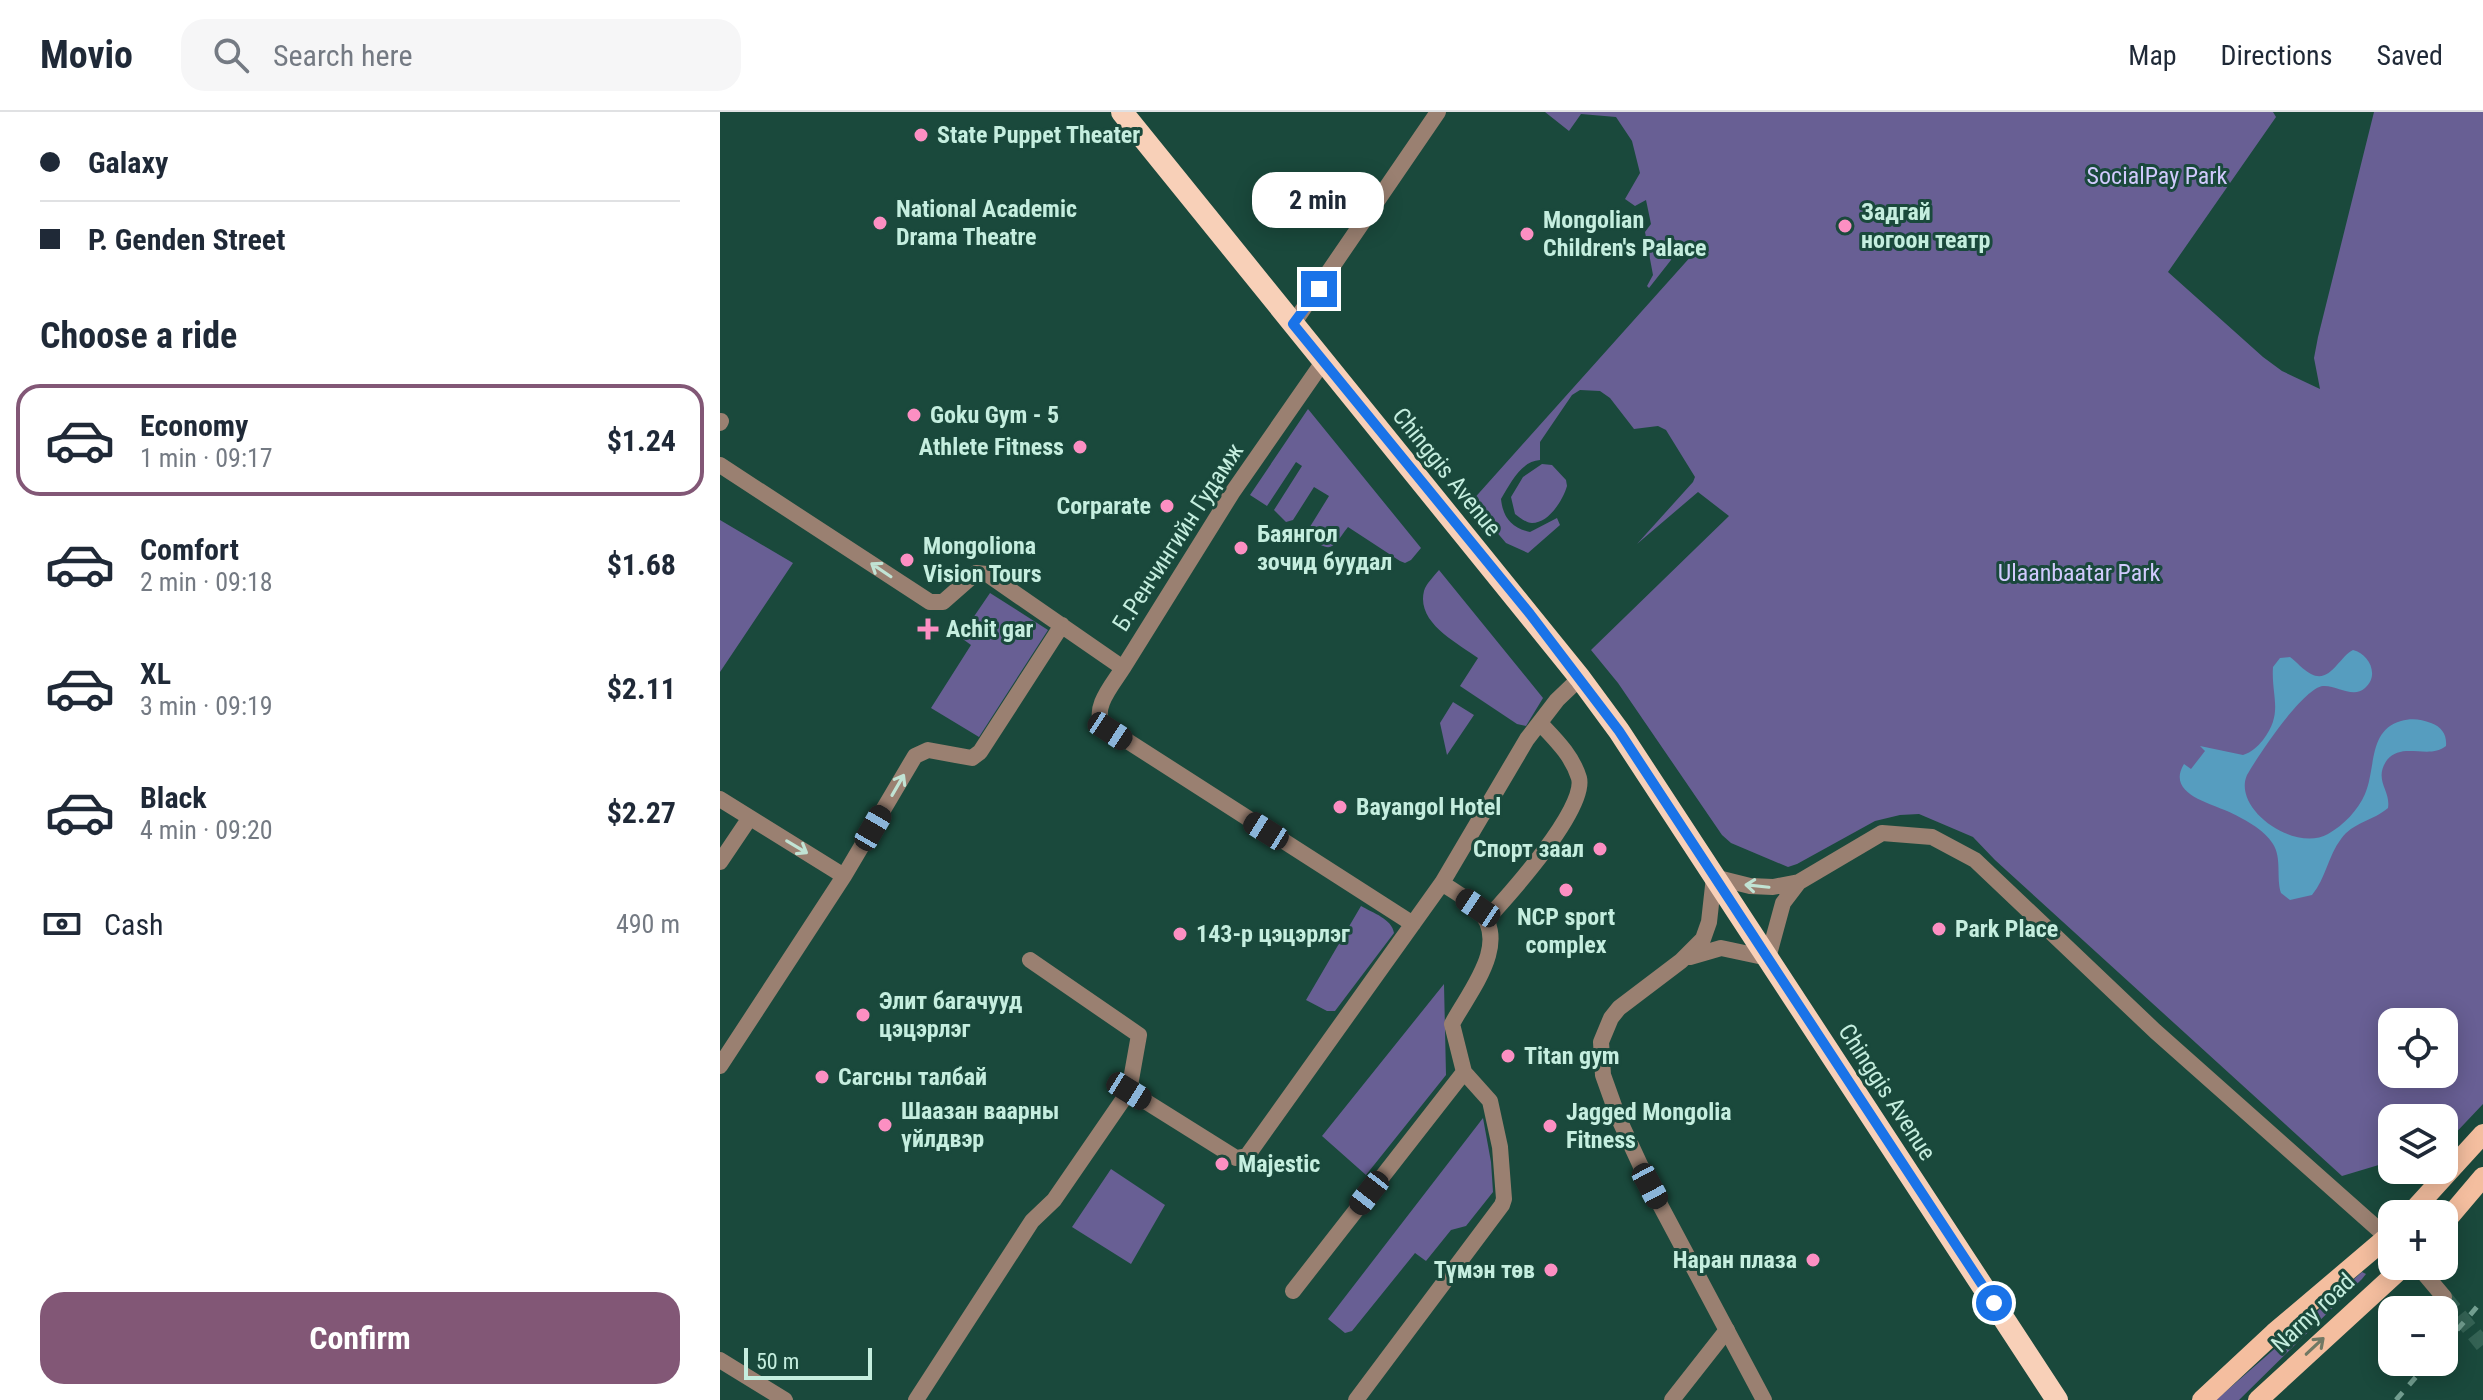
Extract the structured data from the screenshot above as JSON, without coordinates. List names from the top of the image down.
{
  "streets": {
    "highway": ["Chinggis Avenue"],
    "main road": ["Narny road"],
    "street": ["Б.Ренчингийн Гудамж"]
  },
  "crossings": [
    ["Chinggis Avenue", "Б.Ренчингийн Гудамж"]
  ],
  "one_way": ["Б.Ренчингийн Гудамж"],
  "parks": ["SocialPay Park", "Ulaanbaatar Park"],
  "places": {
    "other": [
      "State Puppet Theater",
      "National Academic Drama Theatre",
      "Задгай ногоон театр",
      "Mongolian Children's Palace",
      "Goku Gym - 5",
      "Athlete Fitness",
      "Corparate",
      "Баянгол зочид буудал",
      "Mongoliona Vision Tours",
      "Bayangol Hotel",
      "Спорт заал",
      "NCP sport complex",
      "Park Place",
      "143-р цэцэрлэг",
      "Элит багачууд цэцэрлэг",
      "Titan gym",
      "Сагсны талбай",
      "Шаазан ваарны үйлдвэр",
      "Jagged Mongolia Fitness",
      "Majestic",
      "Наран плаза",
      "Түмэн төв"
    ],
    "health": ["Achit gar"]
  },
  "scale_bar": "50 m",
  "page": {
    "header": "Movio",
    "search": "Search here",
    "nav": ["Map", "Directions", "Saved"],
    "banner": ["Galaxy", "P. Genden Street"],
    "bubble": "2 min",
    "heading": "Choose a ride",
    "list": [
      {
        "name": "Economy",
        "note": "1 min · 09:17",
        "value": "$1.24"
      },
      {
        "name": "Comfort",
        "note": "2 min · 09:18",
        "value": "$1.68"
      },
      {
        "name": "XL",
        "note": "3 min · 09:19",
        "value": "$2.11"
      },
      {
        "name": "Black",
        "note": "4 min · 09:20",
        "value": "$2.27"
      }
    ],
    "pay": ["Cash", "490 m"],
    "map_buttons": ["+", "−"],
    "buttons": "Confirm",
    "scale": "50 m"
  }
}
